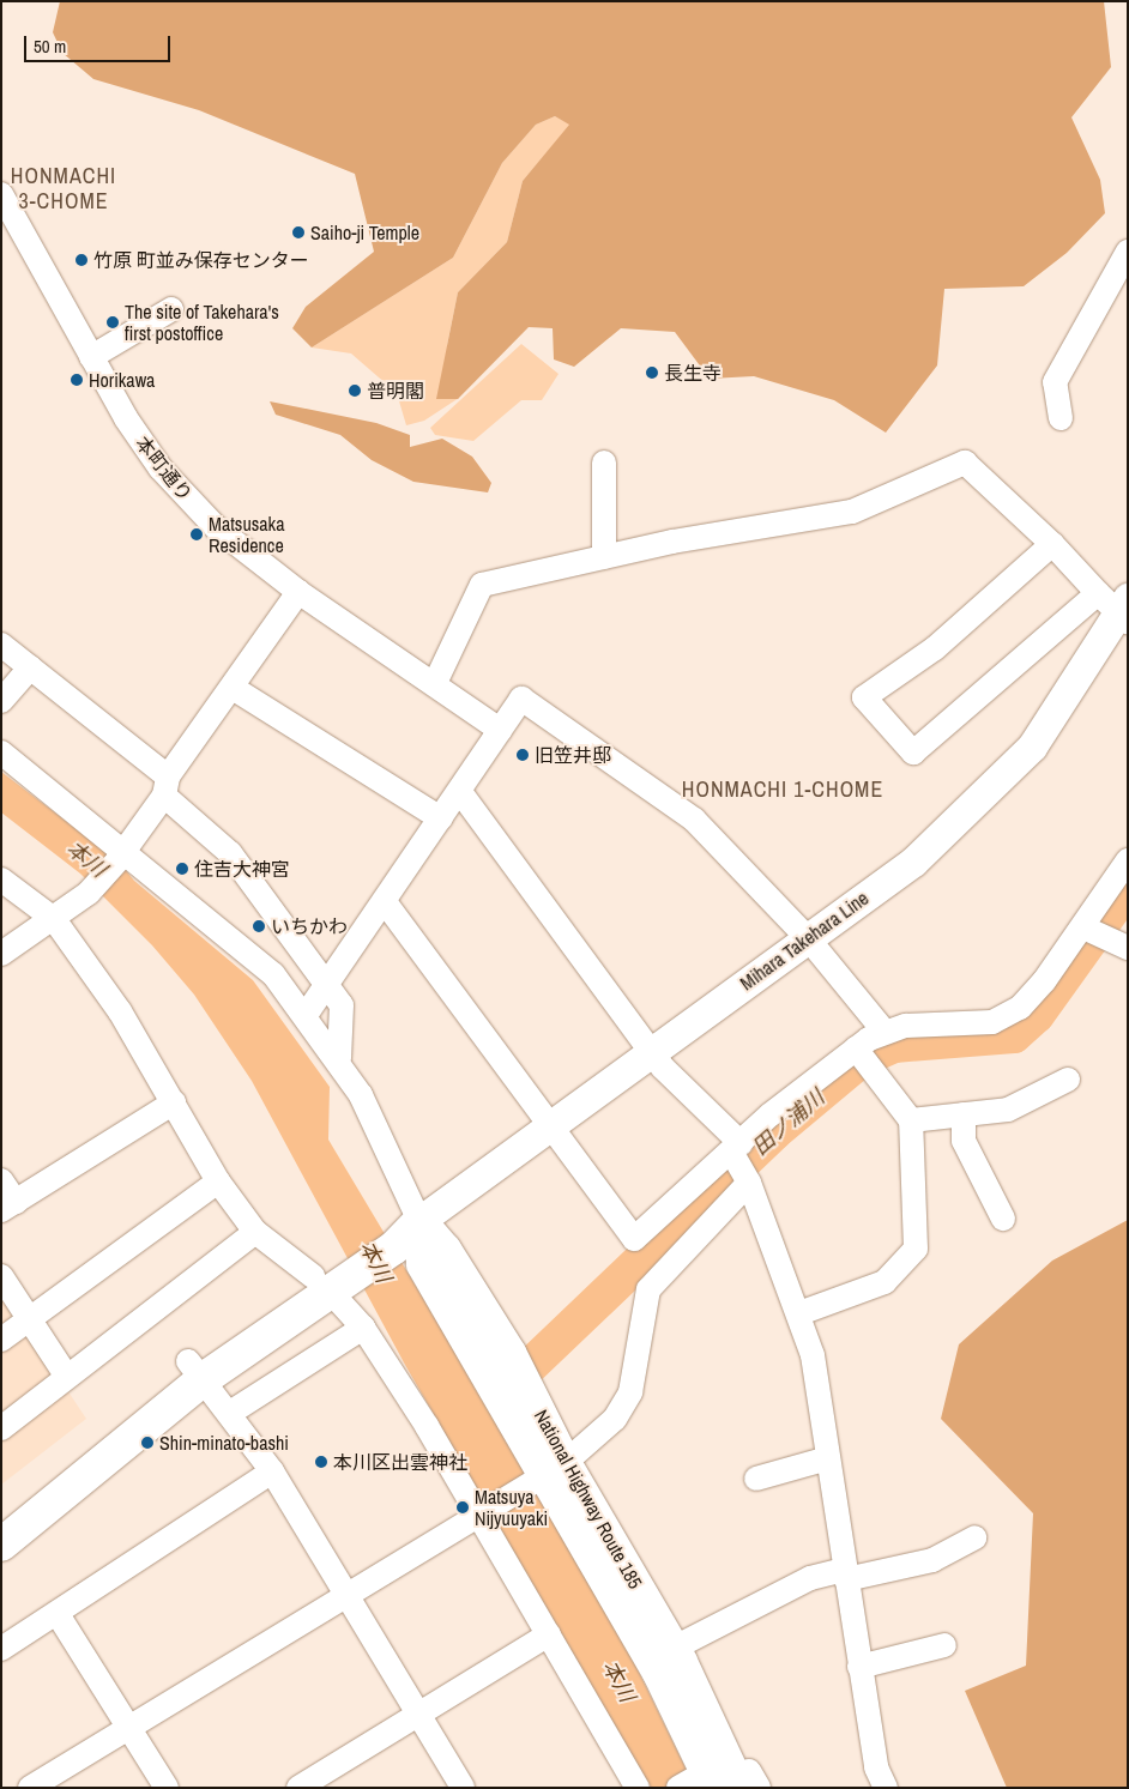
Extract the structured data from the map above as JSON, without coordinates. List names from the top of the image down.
{
  "streets": {
    "highway": ["National Highway Route 185"],
    "main road": ["Mihara Takehara Line"],
    "street": ["本町通り"]
  },
  "crossings": [
    ["Mihara Takehara Line", "National Highway Route 185"]
  ],
  "districts": ["HONMACHI 3-CHOME", "HONMACHI 1-CHOME"],
  "water": ["本川", "田ノ浦川"],
  "places": [
    "Saiho-ji Temple",
    "竹原 町並み保存センター",
    "The site of Takehara's first postoffice",
    "長生寺",
    "Horikawa",
    "普明閣",
    "Matsusaka Residence",
    "旧笠井邸",
    "住吉大神宮",
    "いちかわ",
    "Shin-minato-bashi",
    "本川区出雲神社",
    "Matsuya Nijyuuyaki"
  ],
  "scale_bar": "50 m"
}
